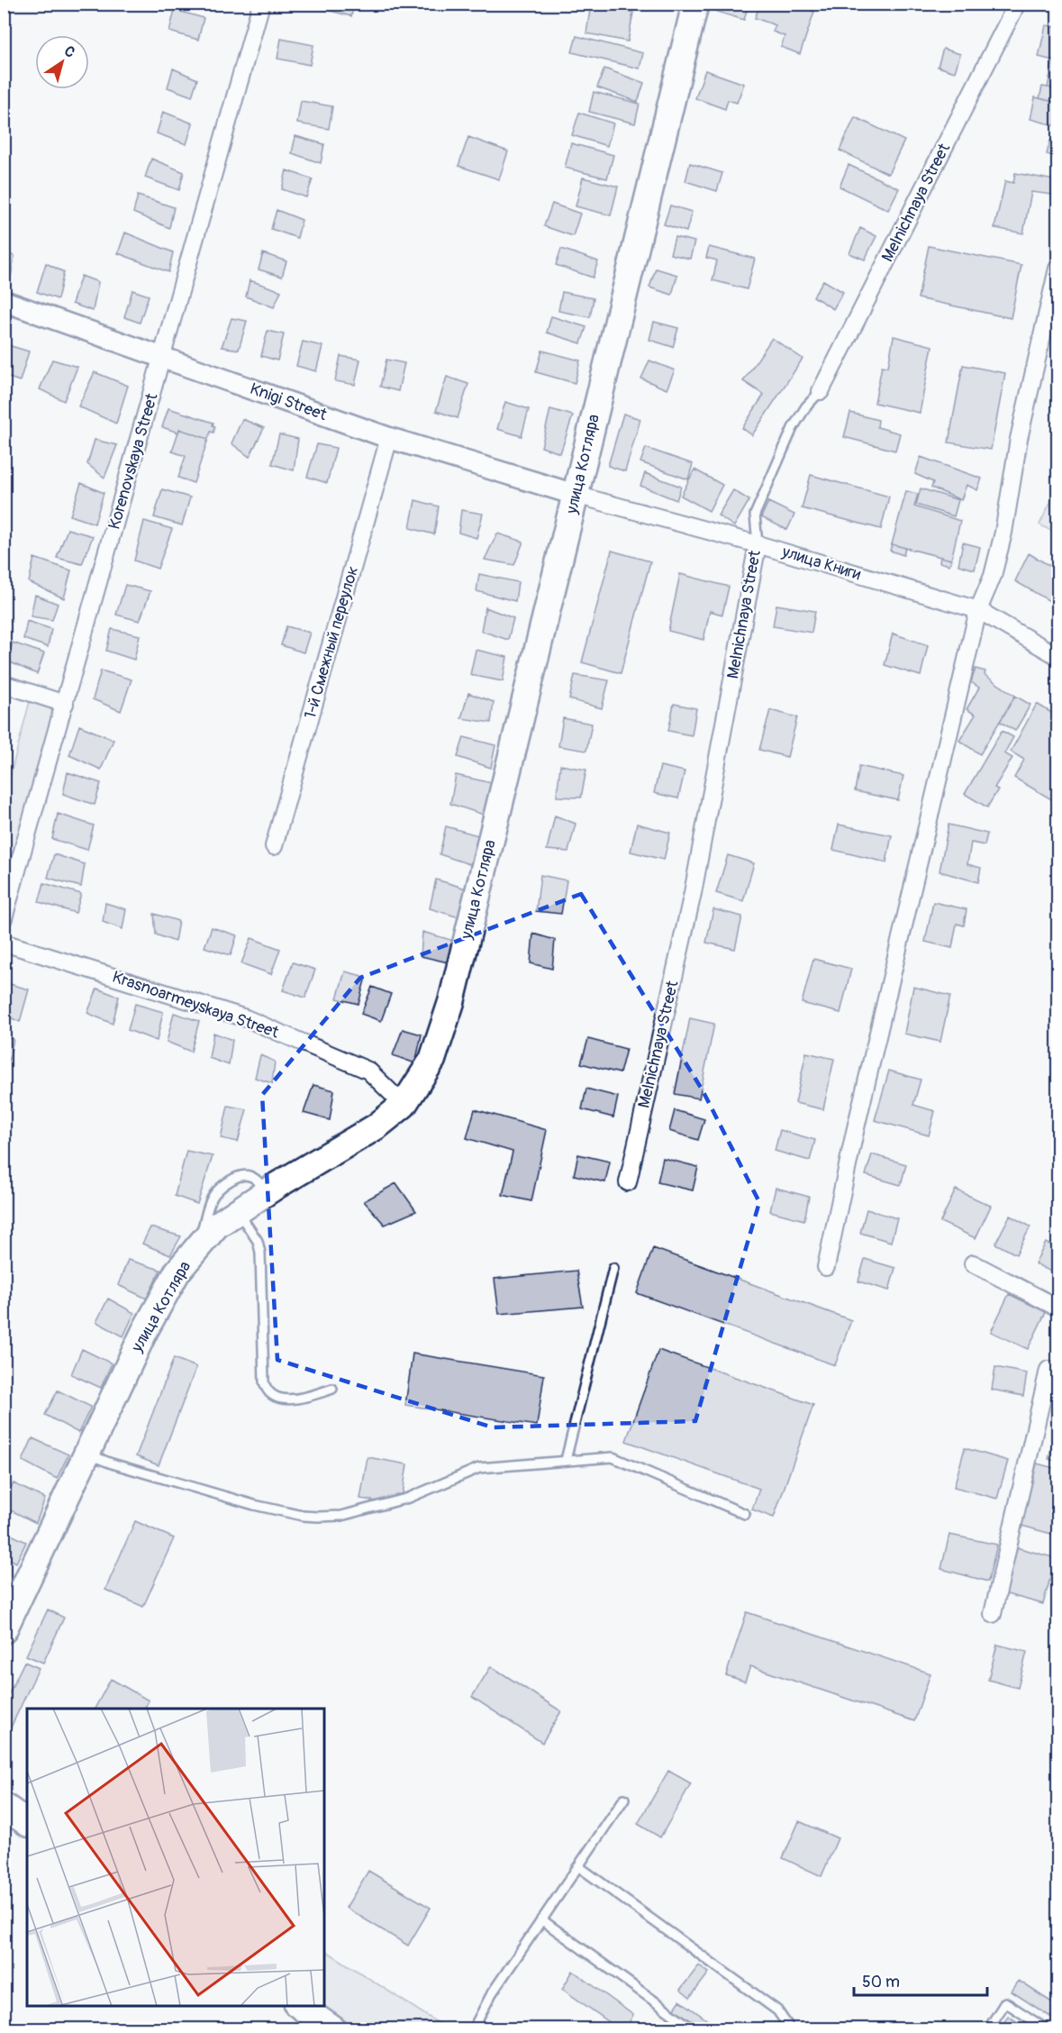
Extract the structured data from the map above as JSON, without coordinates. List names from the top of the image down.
{
  "streets": {
    "main road": ["улица Котляра"],
    "street": [
      "Melnichnaya Street",
      "Knigi Street",
      "Korenovskaya Street",
      "улица Книги",
      "1-й Смежный переулок",
      "Krasnoarmeyskaya Street"
    ]
  },
  "crossings": [
    ["Melnichnaya Street", "улица Книги"],
    ["Knigi Street", "Korenovskaya Street"],
    ["Knigi Street", "улица Котляра"],
    ["Knigi Street", "улица Книги"],
    ["Knigi Street", "1-й Смежный переулок"],
    ["улица Котляра", "улица Книги"],
    ["улица Котляра", "Krasnoarmeyskaya Street"]
  ],
  "scale_bar": "50 m",
  "north": "top right"
}
